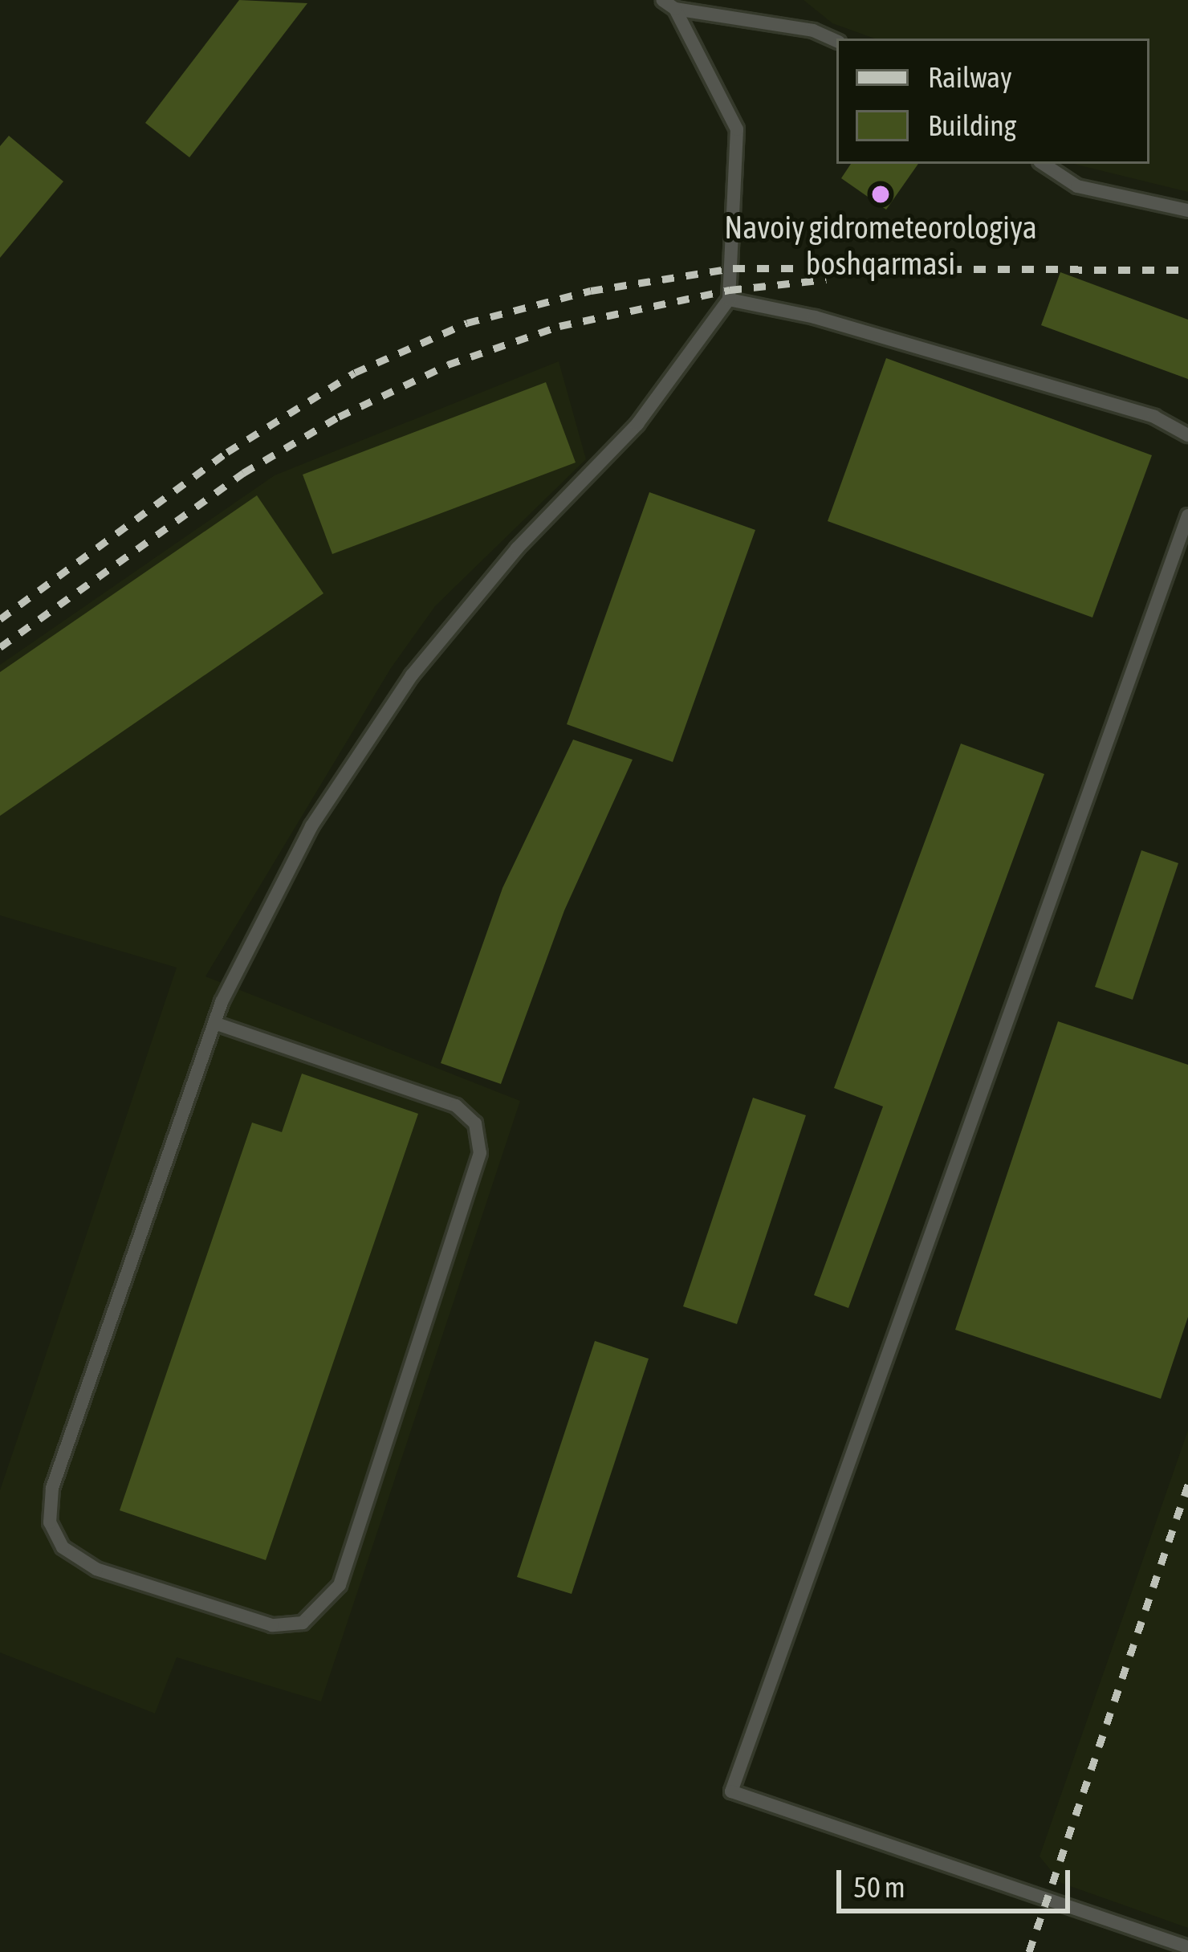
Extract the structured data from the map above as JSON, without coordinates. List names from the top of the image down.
{
  "places": ["Navoiy gidrometeorologiya boshqarmasi"],
  "legend": ["Railway", "Building"],
  "scale_bar": "50 m"
}
